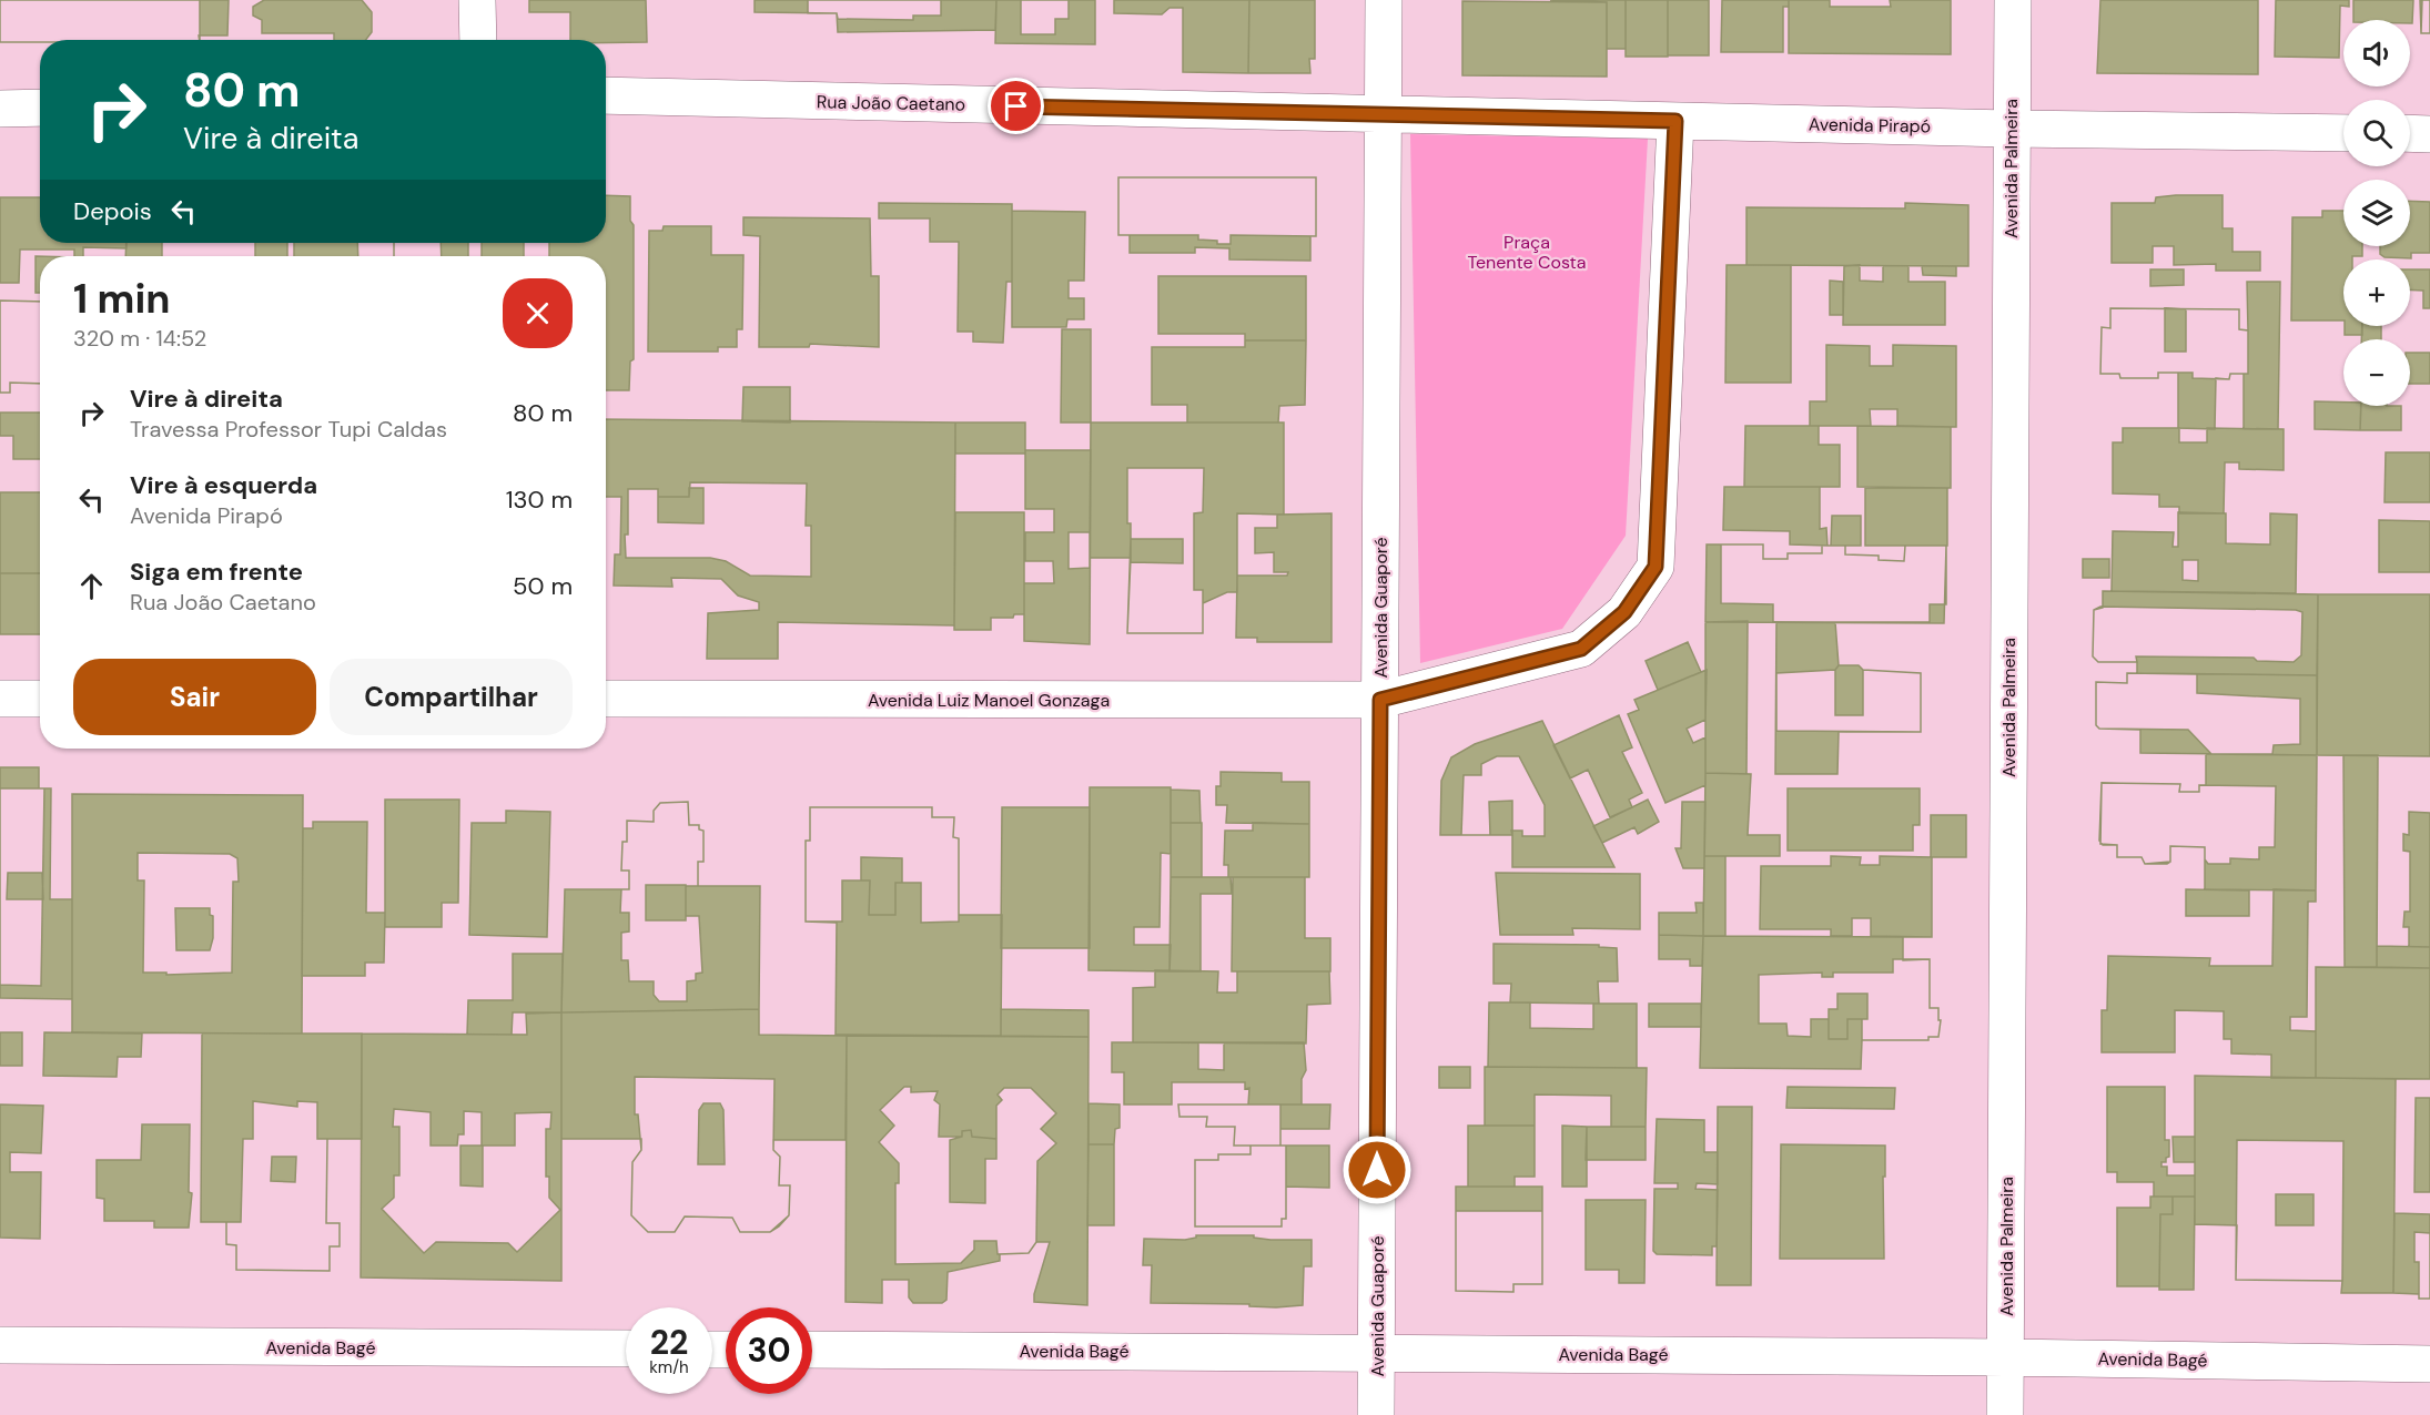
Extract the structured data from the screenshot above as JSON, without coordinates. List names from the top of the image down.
{
  "streets": {
    "street": [
      "Rua João Caetano",
      "Avenida Pirapó",
      "Avenida Palmeira",
      "Avenida Guaporé",
      "Avenida Luiz Manoel Gonzaga",
      "Avenida Bagé"
    ]
  },
  "crossings": [
    ["Rua João Caetano", "Avenida Pirapó"],
    ["Rua João Caetano", "Avenida Guaporé"],
    ["Avenida Pirapó", "Avenida Palmeira"],
    ["Avenida Pirapó", "Avenida Guaporé"],
    ["Avenida Pirapó", "Avenida Luiz Manoel Gonzaga"],
    ["Avenida Palmeira", "Avenida Bagé"],
    ["Avenida Guaporé", "Avenida Luiz Manoel Gonzaga"],
    ["Avenida Guaporé", "Avenida Bagé"]
  ],
  "parks": ["Praça Tenente Costa"],
  "page": {
    "map_buttons": ["+", "−"],
    "turn": ["80 m", "Vire à direita"],
    "then": "Depois",
    "heading": ["1 min", "320 m · 14:52"],
    "list": [
      {
        "name": "Vire à direita",
        "note": "Travessa Professor Tupi Caldas",
        "value": "80 m"
      },
      {
        "name": "Vire à esquerda",
        "note": "Avenida Pirapó",
        "value": "130 m"
      },
      {
        "name": "Siga em frente",
        "note": "Rua João Caetano",
        "value": "50 m"
      }
    ],
    "buttons": ["Sair", "Compartilhar"],
    "speed": "22 km/h",
    "limit": "30"
  }
}
